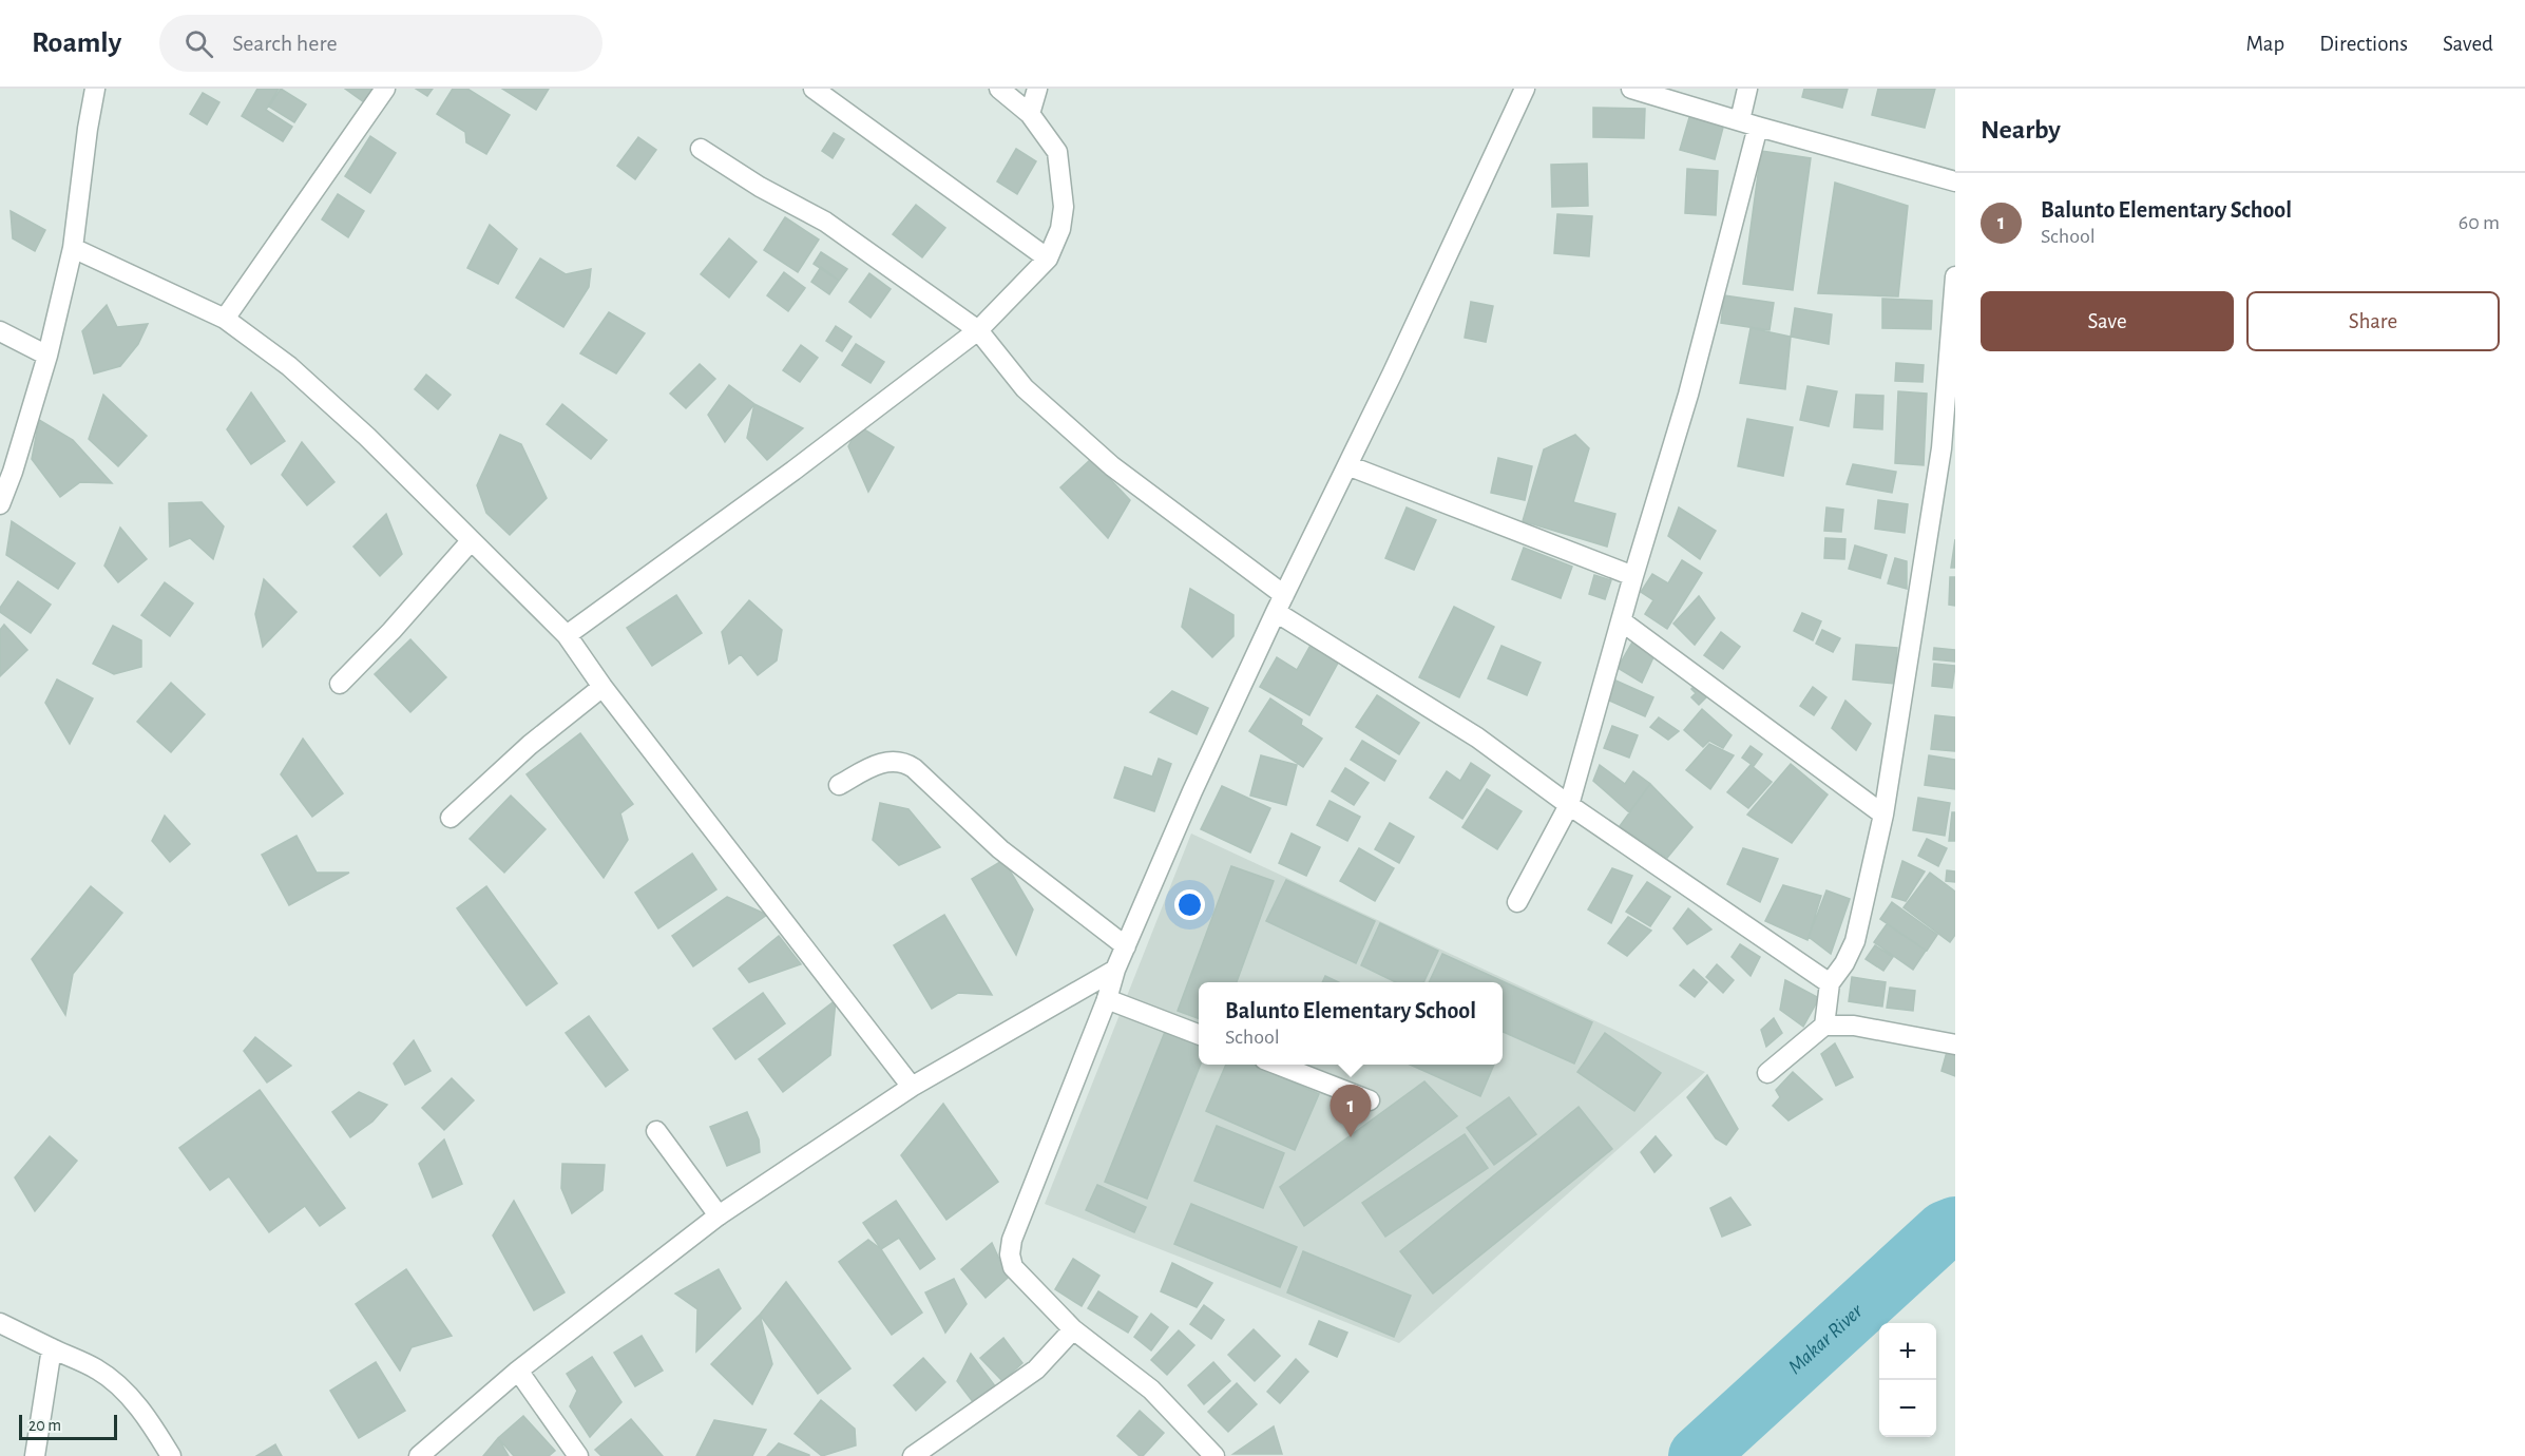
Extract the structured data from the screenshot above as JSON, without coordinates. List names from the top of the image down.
{
  "water": ["Makar River"],
  "scale_bar": "20 m",
  "page": {
    "header": "Roamly",
    "search": "Search here",
    "nav": ["Map", "Directions", "Saved"],
    "heading": "Nearby",
    "list": [
      {
        "mark": "1",
        "name": "Balunto Elementary School",
        "note": "School",
        "value": "60 m"
      }
    ],
    "buttons": ["Save", "Share"],
    "popup": ["Balunto Elementary School", "School"],
    "pins": "1",
    "map_buttons": ["+", "−"],
    "scale": "20 m"
  }
}
